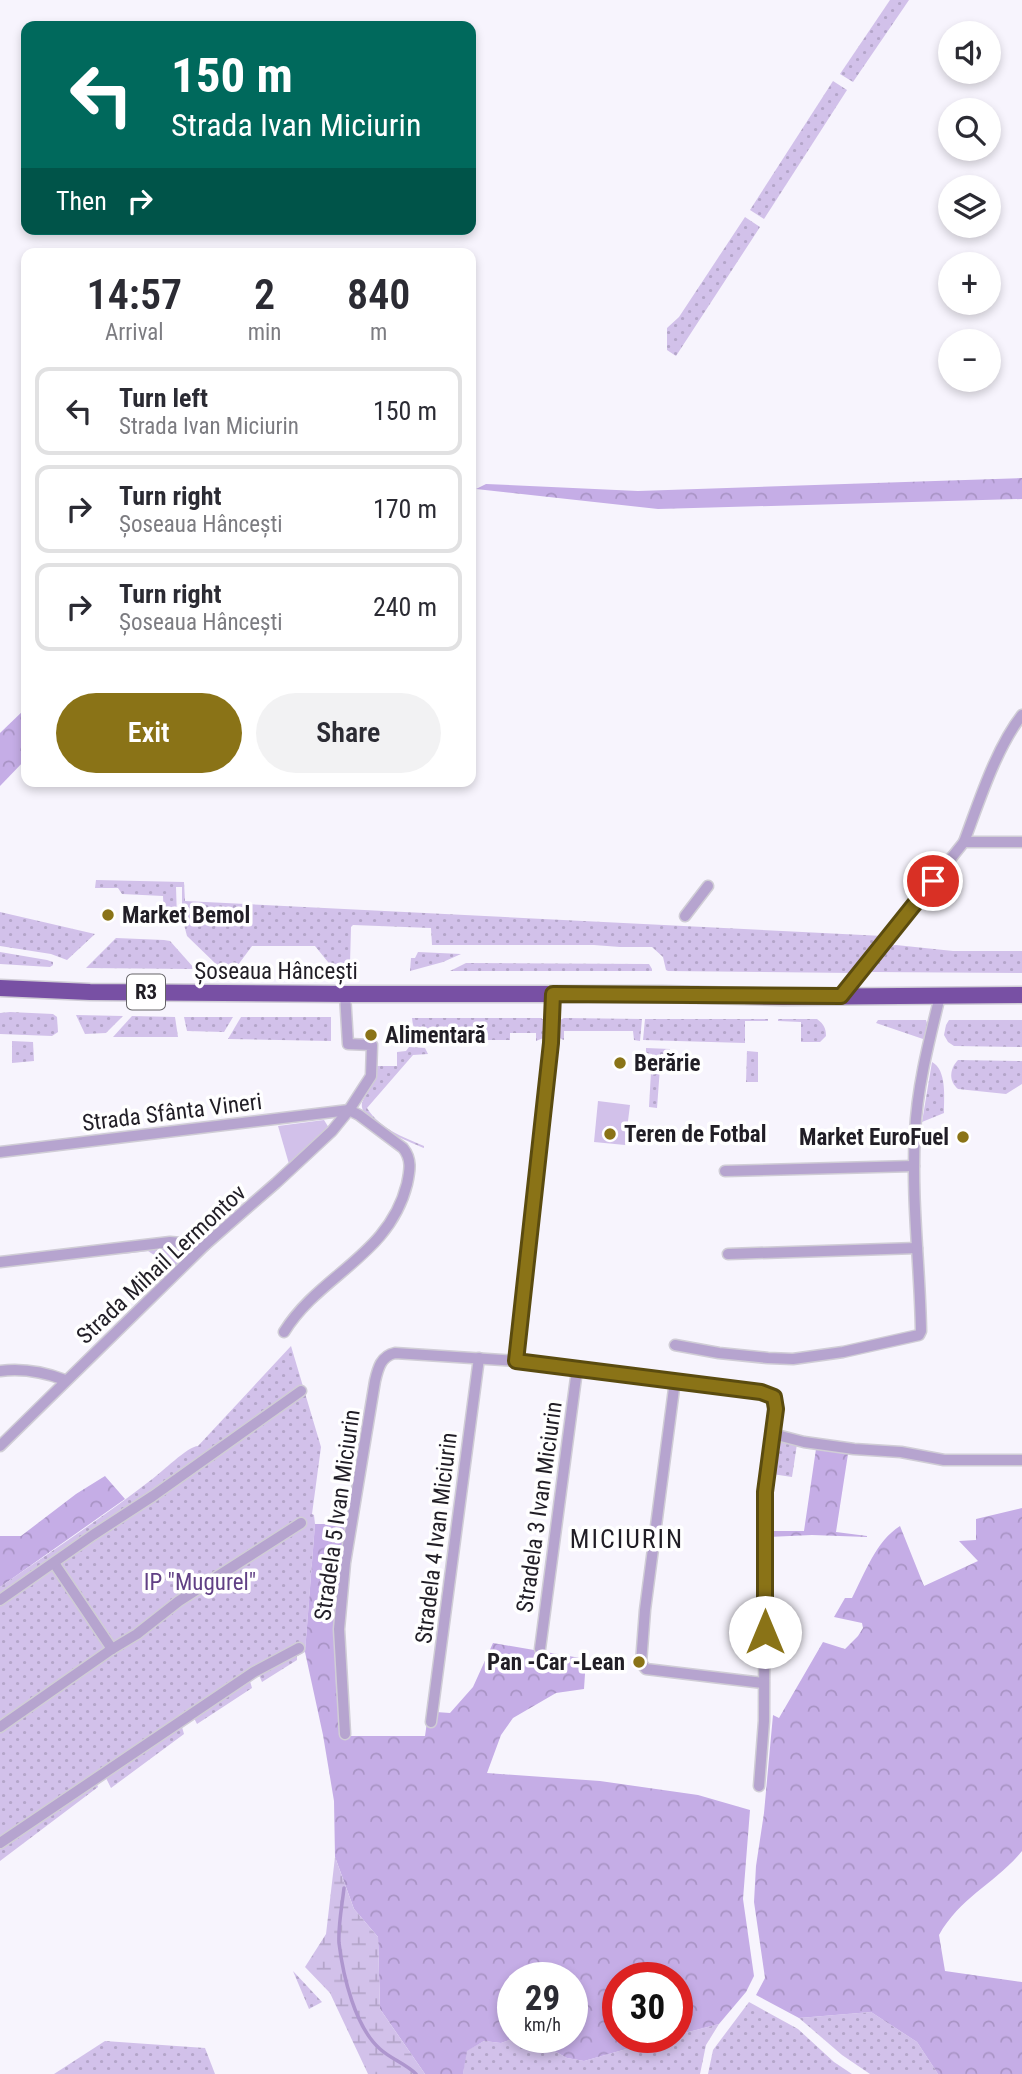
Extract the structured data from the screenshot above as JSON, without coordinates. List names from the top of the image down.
{
  "streets": {
    "highway": ["Șoseaua Hâncești", "R3"],
    "street": [
      "Strada Sfânta Vineri",
      "Strada Mihail Lermontov",
      "Stradela 3 Ivan Miciurin",
      "Stradela 5 Ivan Miciurin",
      "Stradela 4 Ivan Miciurin"
    ]
  },
  "crossings": [
    ["Șoseaua Hâncești", "Strada Mihail Lermontov"],
    ["Strada Sfânta Vineri", "Strada Mihail Lermontov"],
    ["Stradela 5 Ivan Miciurin", "Stradela 4 Ivan Miciurin"]
  ],
  "districts": ["MICIURIN"],
  "parks": ["IP \"Mugurel\""],
  "places": [
    "Market Bemol",
    "Alimentară",
    "Berărie",
    "Teren de Fotbal",
    "Market EuroFuel",
    "Pan -Car -Lean"
  ],
  "page": {
    "map_buttons": ["+", "−"],
    "turn": ["150 m", "Strada Ivan Miciurin"],
    "then": "Then",
    "eta": [
      "14:57",
      "Arrival",
      "2",
      "min",
      "840",
      "m"
    ],
    "list": [
      {
        "name": "Turn left",
        "note": "Strada Ivan Miciurin",
        "value": "150 m"
      },
      {
        "name": "Turn right",
        "note": "Șoseaua Hâncești",
        "value": "170 m"
      },
      {
        "name": "Turn right",
        "note": "Șoseaua Hâncești",
        "value": "240 m"
      }
    ],
    "buttons": ["Exit", "Share"],
    "speed": "29 km/h",
    "limit": "30"
  }
}
